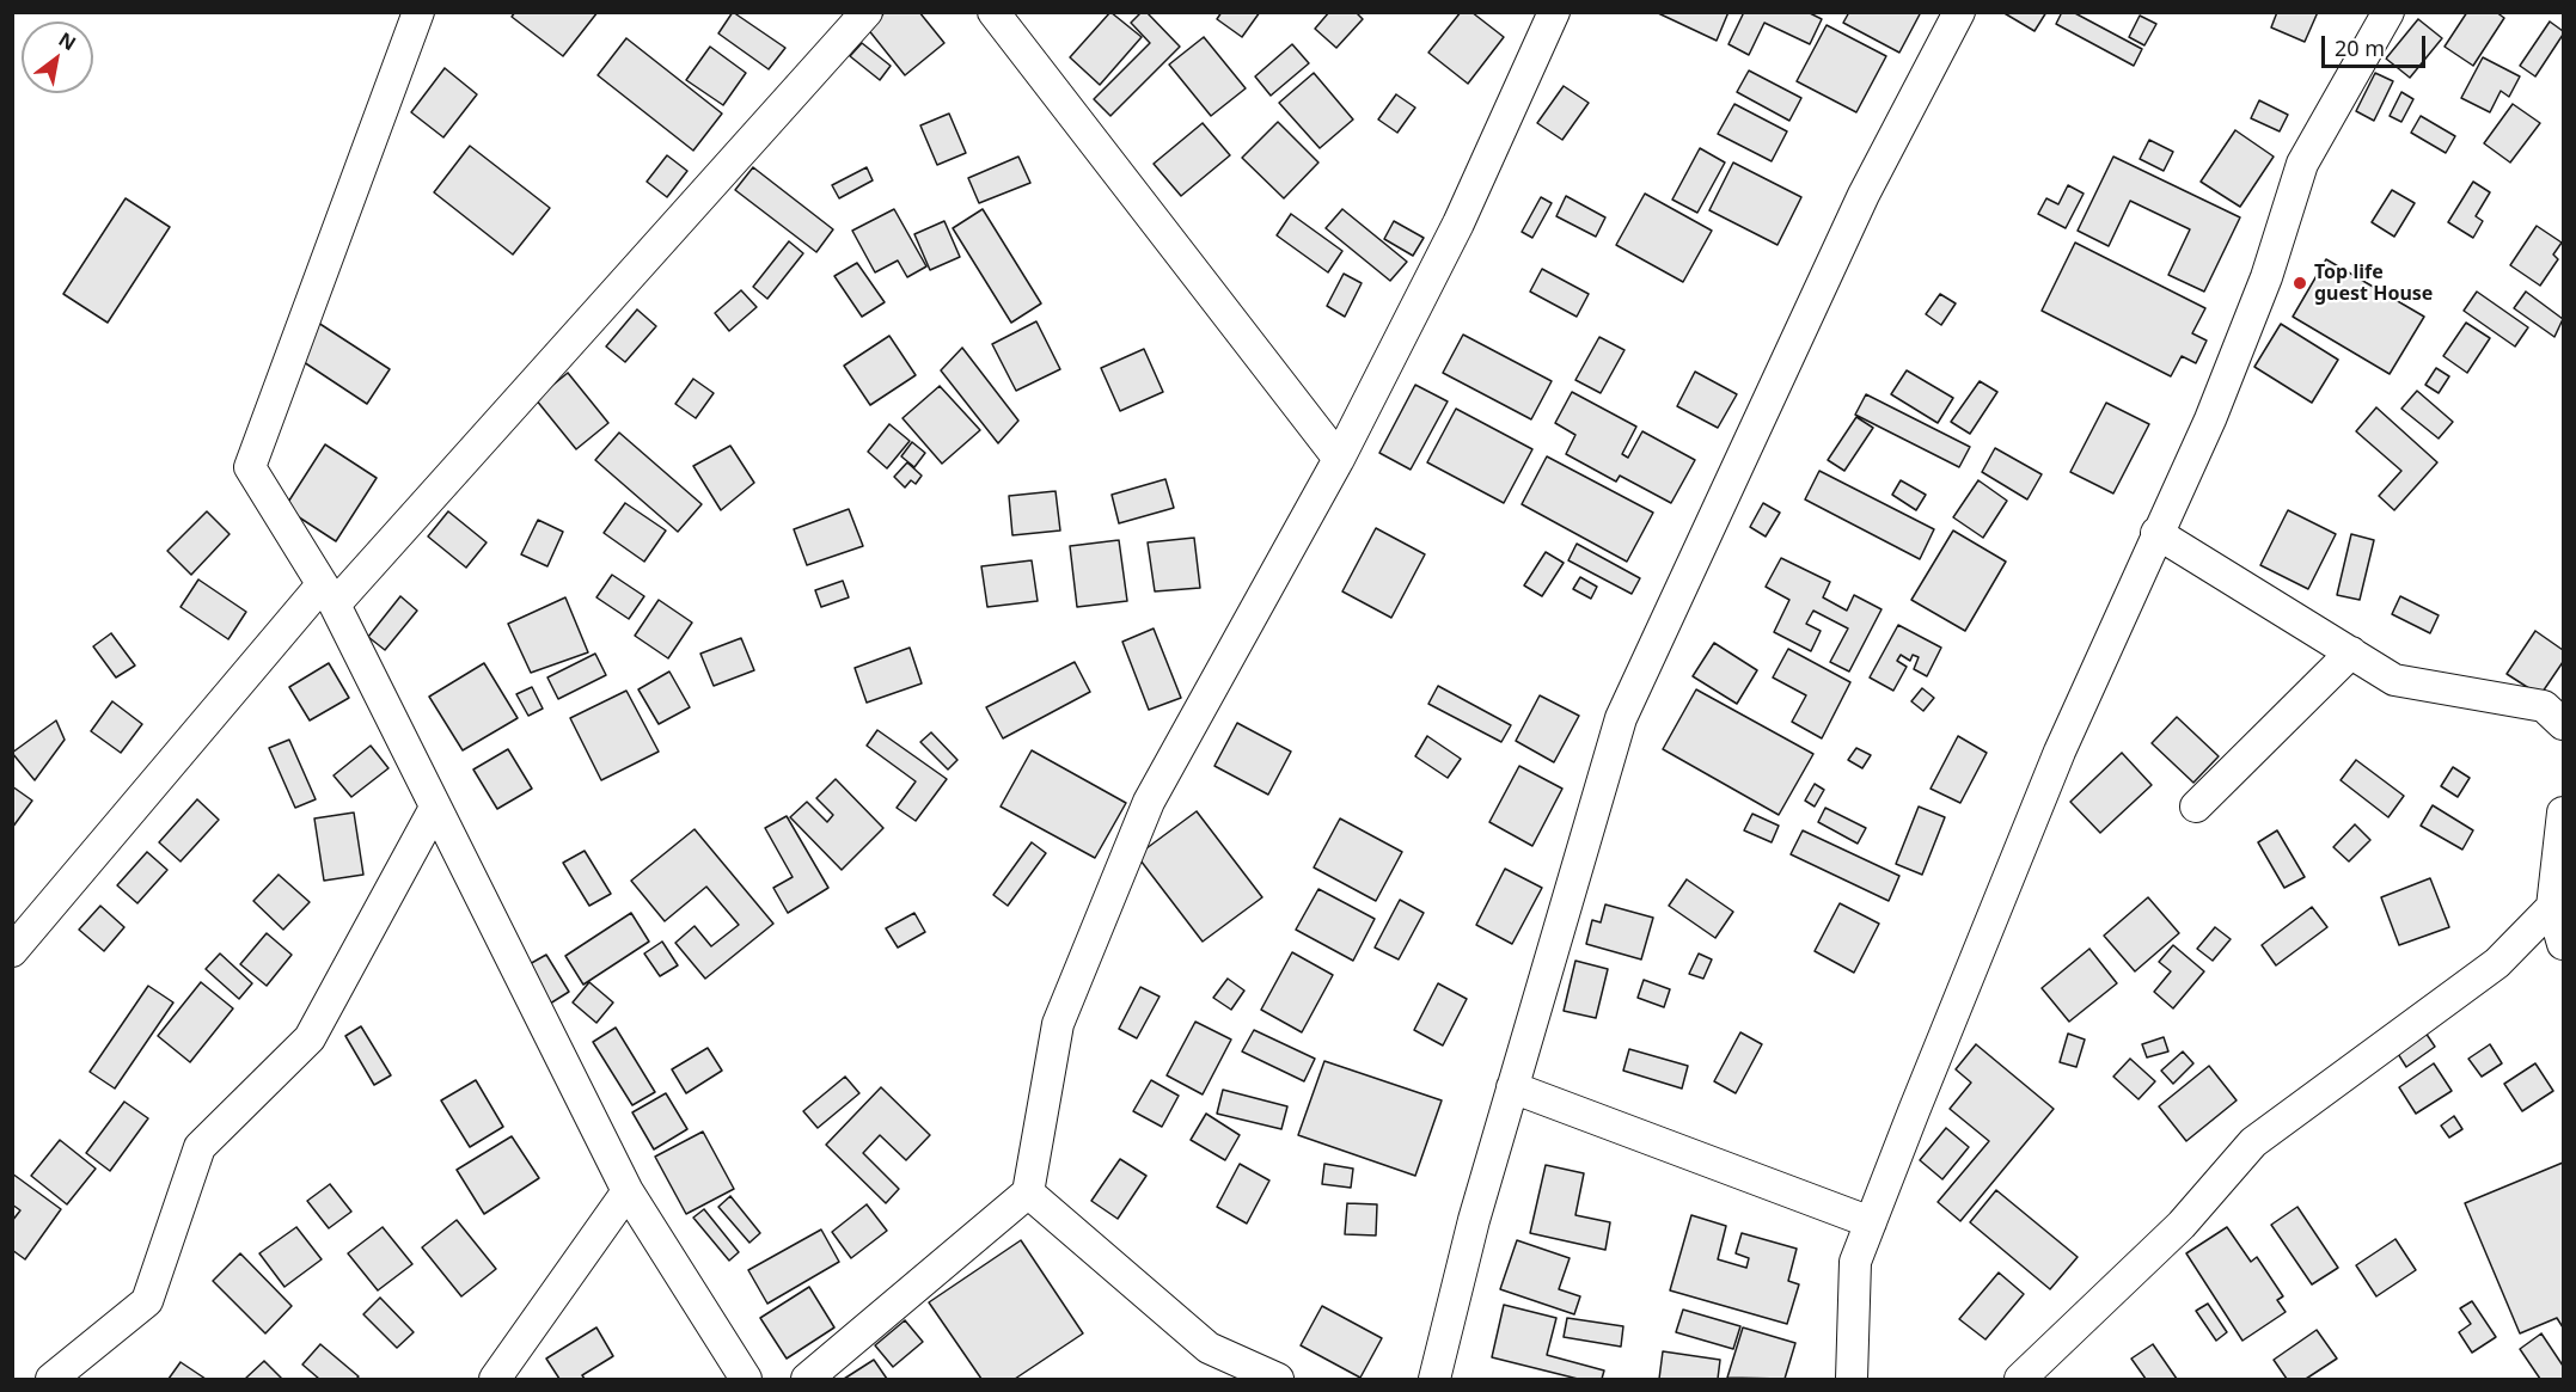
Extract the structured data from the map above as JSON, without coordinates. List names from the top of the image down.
{
  "places": ["Top life guest House"],
  "scale_bar": "20 m",
  "north": "top right"
}
